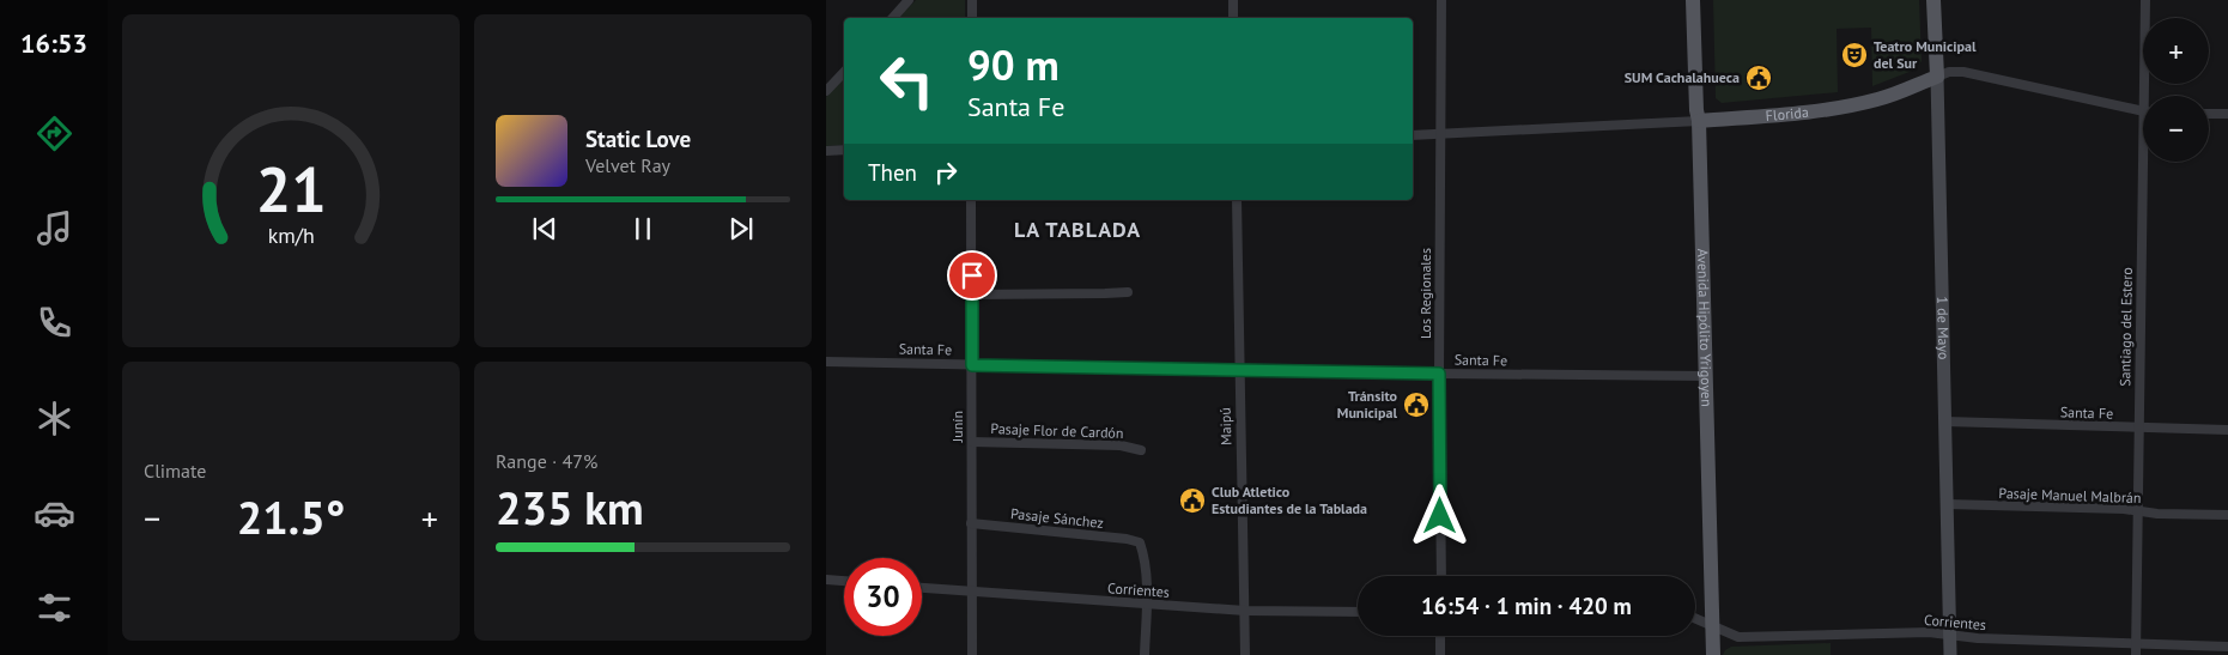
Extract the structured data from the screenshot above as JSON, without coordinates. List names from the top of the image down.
{
  "streets": {
    "main road": ["Florida", "Avenida Hipólito Yrigoyen", "1 de Mayo"],
    "street": [
      "Los Regionales",
      "Santiago del Estero",
      "Santa Fe",
      "Junín",
      "Maipú",
      "Pasaje Flor de Cardón",
      "Pasaje Manuel Malbrán",
      "Pasaje Sánchez",
      "Corrientes"
    ]
  },
  "crossings": [
    ["Florida", "Los Regionales"],
    ["Florida", "Avenida Hipólito Yrigoyen"],
    ["Florida", "1 de Mayo"],
    ["Los Regionales", "Santa Fe"],
    ["Avenida Hipólito Yrigoyen", "Santa Fe"],
    ["Avenida Hipólito Yrigoyen", "Corrientes"],
    ["1 de Mayo", "Santa Fe"],
    ["1 de Mayo", "Pasaje Manuel Malbrán"],
    ["1 de Mayo", "Corrientes"],
    ["Santiago del Estero", "Santa Fe"],
    ["Santiago del Estero", "Pasaje Manuel Malbrán"],
    ["Santiago del Estero", "Corrientes"],
    ["Santa Fe", "Junín"],
    ["Santa Fe", "Maipú"],
    ["Junín", "Pasaje Flor de Cardón"],
    ["Junín", "Pasaje Sánchez"],
    ["Junín", "Corrientes"],
    ["Maipú", "Corrientes"],
    ["Pasaje Sánchez", "Corrientes"]
  ],
  "districts": ["LA TABLADA"],
  "places": {
    "theatre": ["Teatro Municipal del Sur"],
    "public building": ["SUM Cachalahueca", "Tránsito Municipal", "Club Atletico Estudiantes de la Tablada"]
  },
  "page": {
    "tabs": "16:53",
    "map_buttons": ["+", "−"],
    "turn": ["90 m", "Santa Fe"],
    "song": ["Static Love", "Velvet Ray"],
    "then": "Then",
    "tile": [
      "Climate",
      ["Range · 47%", "235 km"]
    ],
    "heat": ["−", "21.5°", "+"],
    "limit": "30",
    "trip": "16:54 · 1 min · 420 m",
    "gauge": ["21", "km/h"]
  }
}
